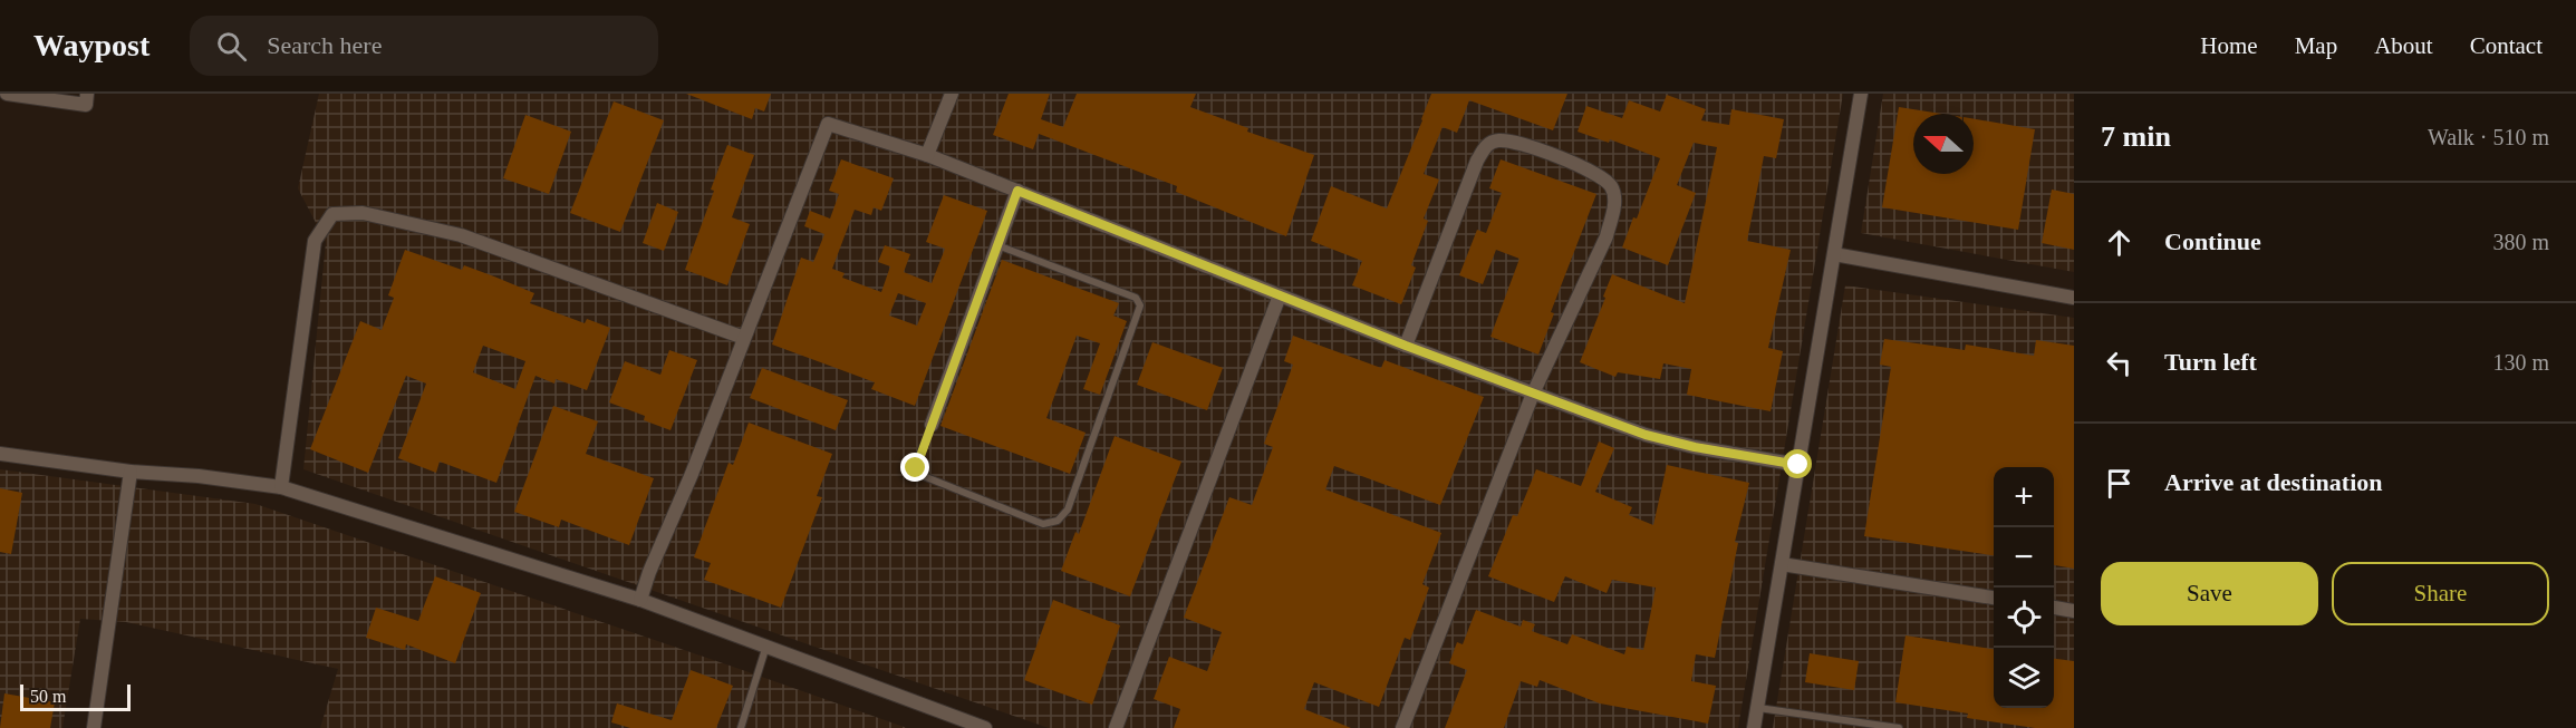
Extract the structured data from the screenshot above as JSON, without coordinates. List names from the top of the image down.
{
  "scale_bar": "50 m",
  "north": "left",
  "page": {
    "header": "Waypost",
    "search": "Search here",
    "nav": [
      "Home",
      "Map",
      "About",
      "Contact"
    ],
    "heading": ["7 min", "Walk · 510 m"],
    "list": [
      ["Continue", "380 m"],
      ["Turn left", "130 m"],
      "Arrive at destination"
    ],
    "map_buttons": ["+", "−"],
    "buttons": ["Save", "Share"],
    "scale": "50 m"
  }
}
